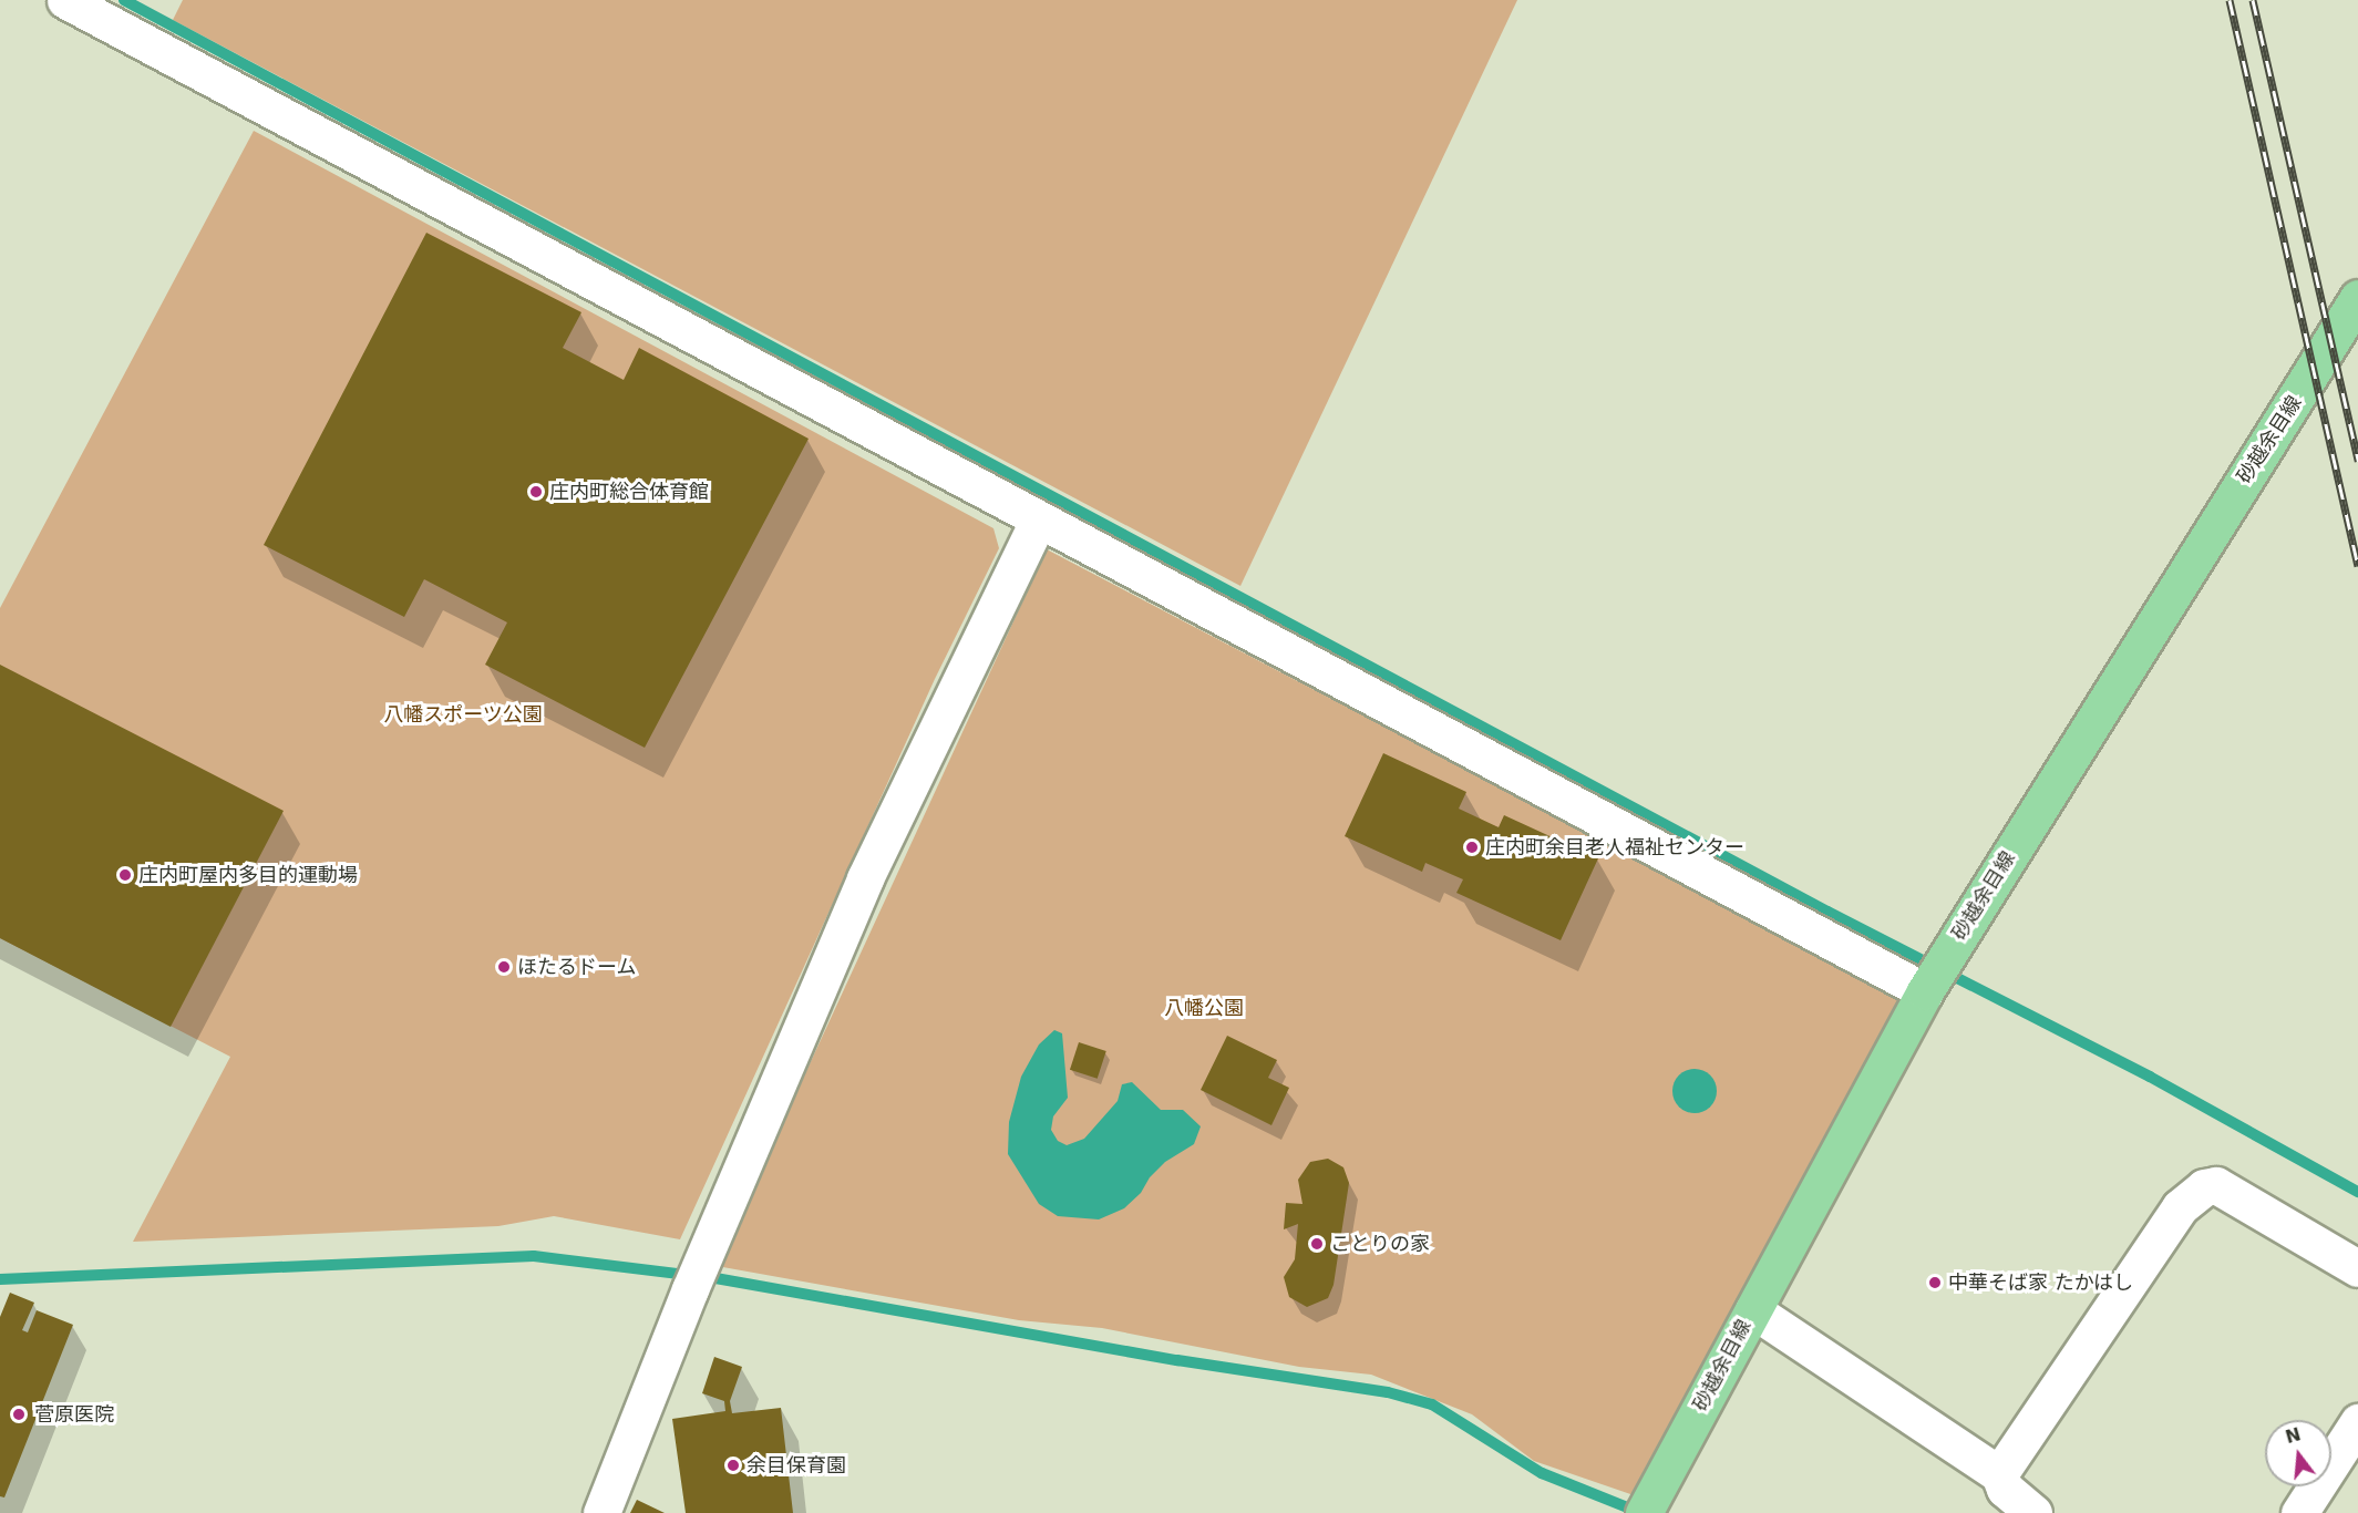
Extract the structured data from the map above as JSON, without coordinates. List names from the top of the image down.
{
  "streets": {
    "main road": ["砂越余目線"]
  },
  "parks": ["八幡スポーツ公園", "八幡公園"],
  "places": [
    "庄内町総合体育館",
    "庄内町余目老人福祉センター",
    "庄内町屋内多目的運動場",
    "ほたるドーム",
    "ことりの家",
    "中華そば家 たかはし",
    "菅原医院",
    "余目保育園"
  ],
  "north": "top"
}
